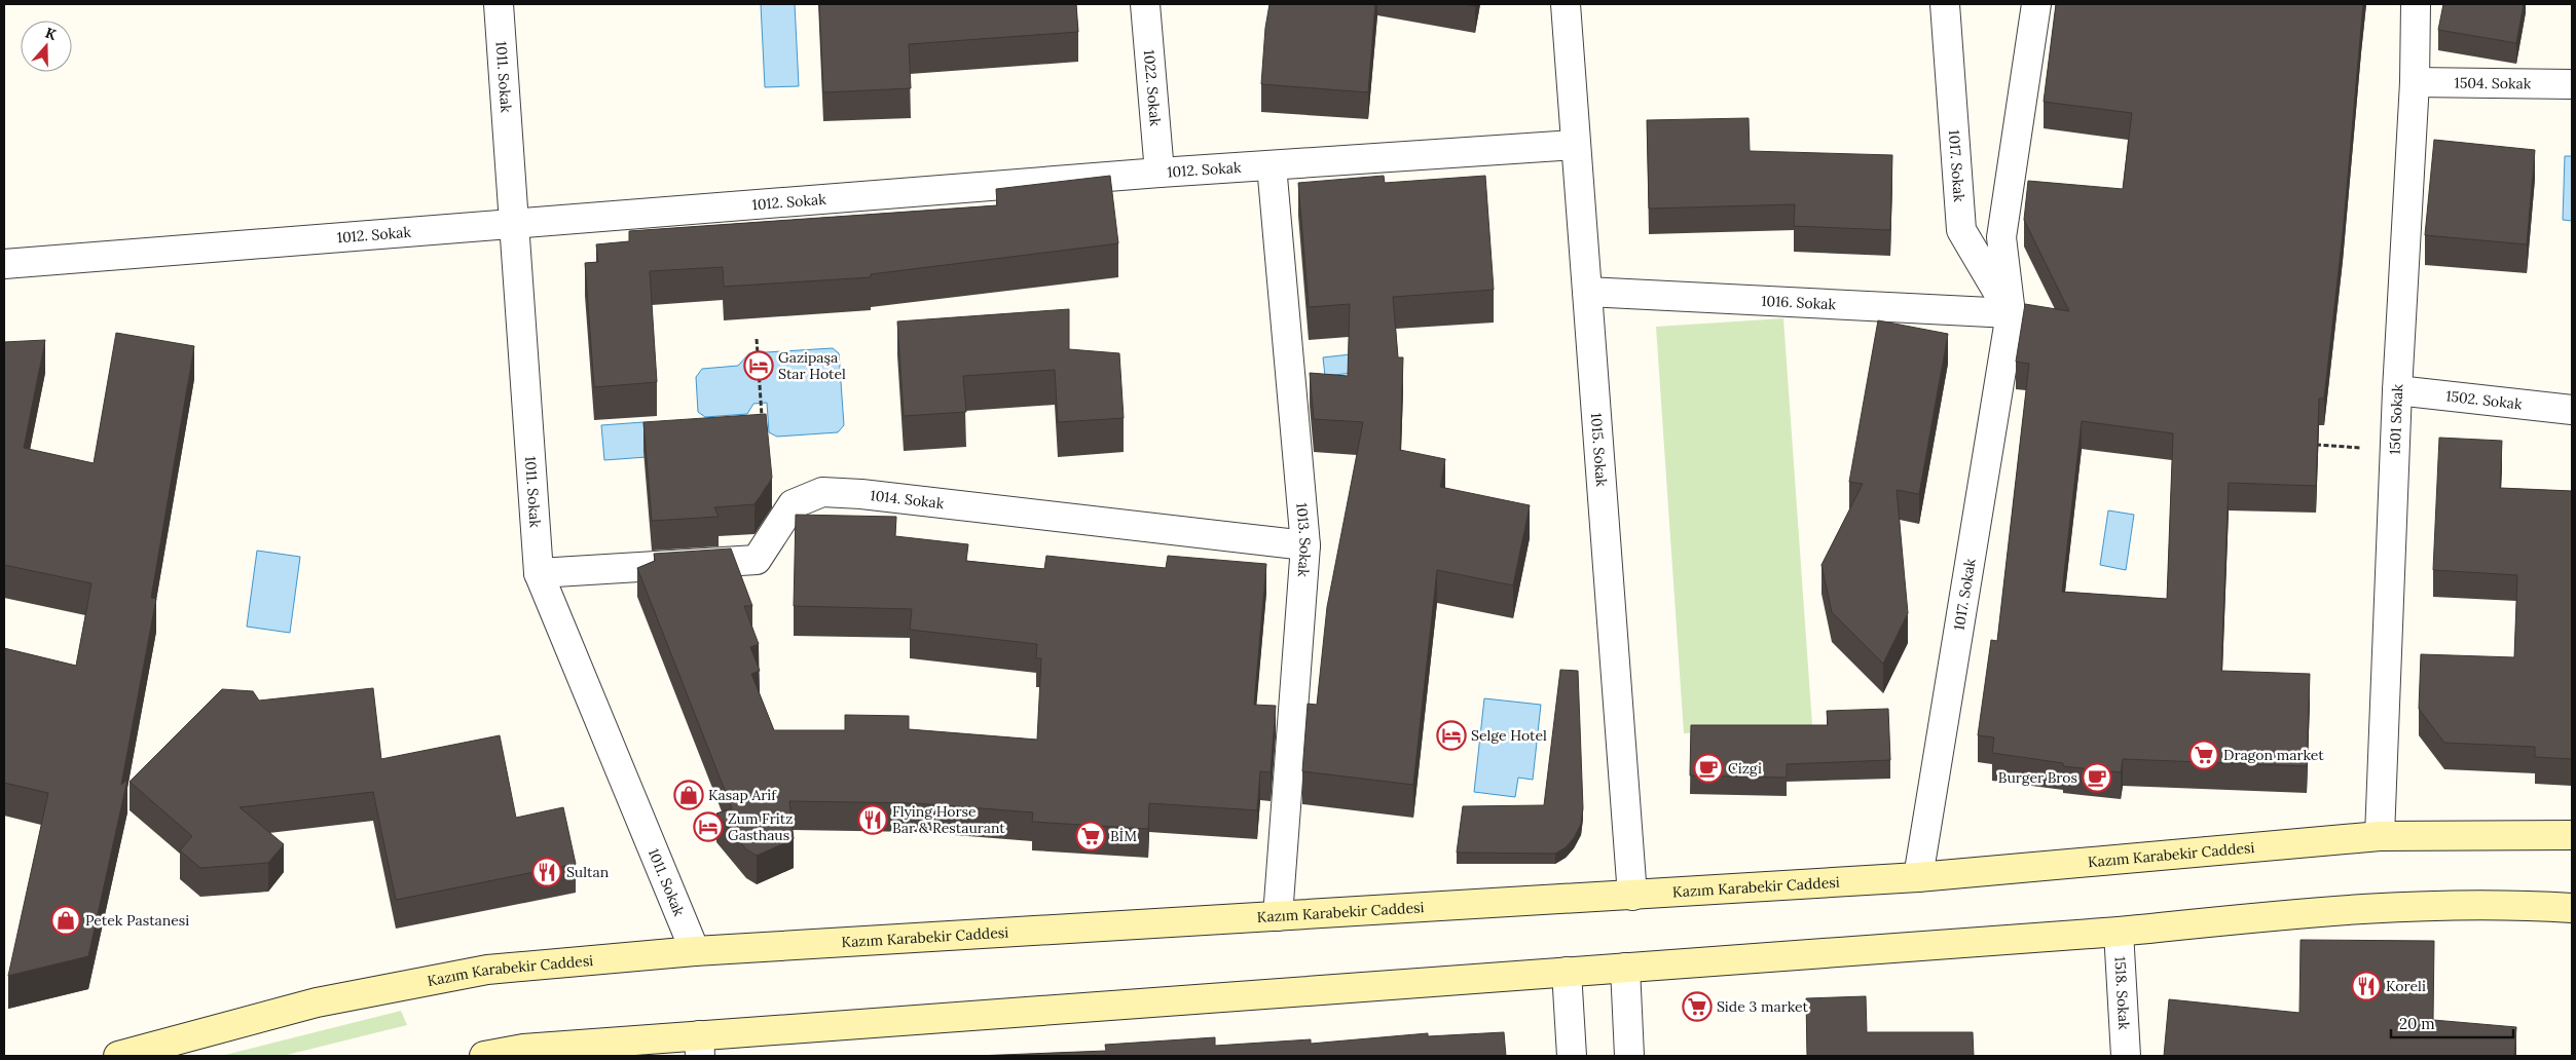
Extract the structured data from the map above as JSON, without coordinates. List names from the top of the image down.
{
  "streets": {
    "main road": ["Kazım Karabekir Caddesi"],
    "street": [
      "1011. Sokak",
      "1504. Sokak",
      "1022. Sokak",
      "1017. Sokak",
      "1012. Sokak",
      "1016. Sokak",
      "1502. Sokak",
      "1501 Sokak",
      "1015. Sokak",
      "1014. Sokak",
      "1013. Sokak",
      "1518. Sokak"
    ]
  },
  "crossings": [
    ["1011. Sokak", "1012. Sokak"],
    ["1011. Sokak", "1014. Sokak"],
    ["1011. Sokak", "Kazım Karabekir Caddesi"],
    ["1504. Sokak", "1501 Sokak"],
    ["1022. Sokak", "1012. Sokak"],
    ["1017. Sokak", "1016. Sokak"],
    ["1017. Sokak", "Kazım Karabekir Caddesi"],
    ["1012. Sokak", "1015. Sokak"],
    ["1012. Sokak", "1013. Sokak"],
    ["1016. Sokak", "1015. Sokak"],
    ["1502. Sokak", "1501 Sokak"],
    ["1501 Sokak", "Kazım Karabekir Caddesi"],
    ["1015. Sokak", "Kazım Karabekir Caddesi"],
    ["1014. Sokak", "1013. Sokak"],
    ["1013. Sokak", "Kazım Karabekir Caddesi"]
  ],
  "places": {
    "hotel": ["Gazipaşa Star Hotel", "Selge Hotel", "Zum Fritz Gasthaus"],
    "supermarket": ["Dragon market", "BİM", "Side 3 market"],
    "cafe": ["Cizgi", "Burger Bros"],
    "shop": ["Kasap Arif", "Petek Pastanesi"],
    "restaurant": ["Flying Horse Bar & Restaurant", "Sultan", "Koreli"]
  },
  "scale_bar": "20 m",
  "north": "top"
}
